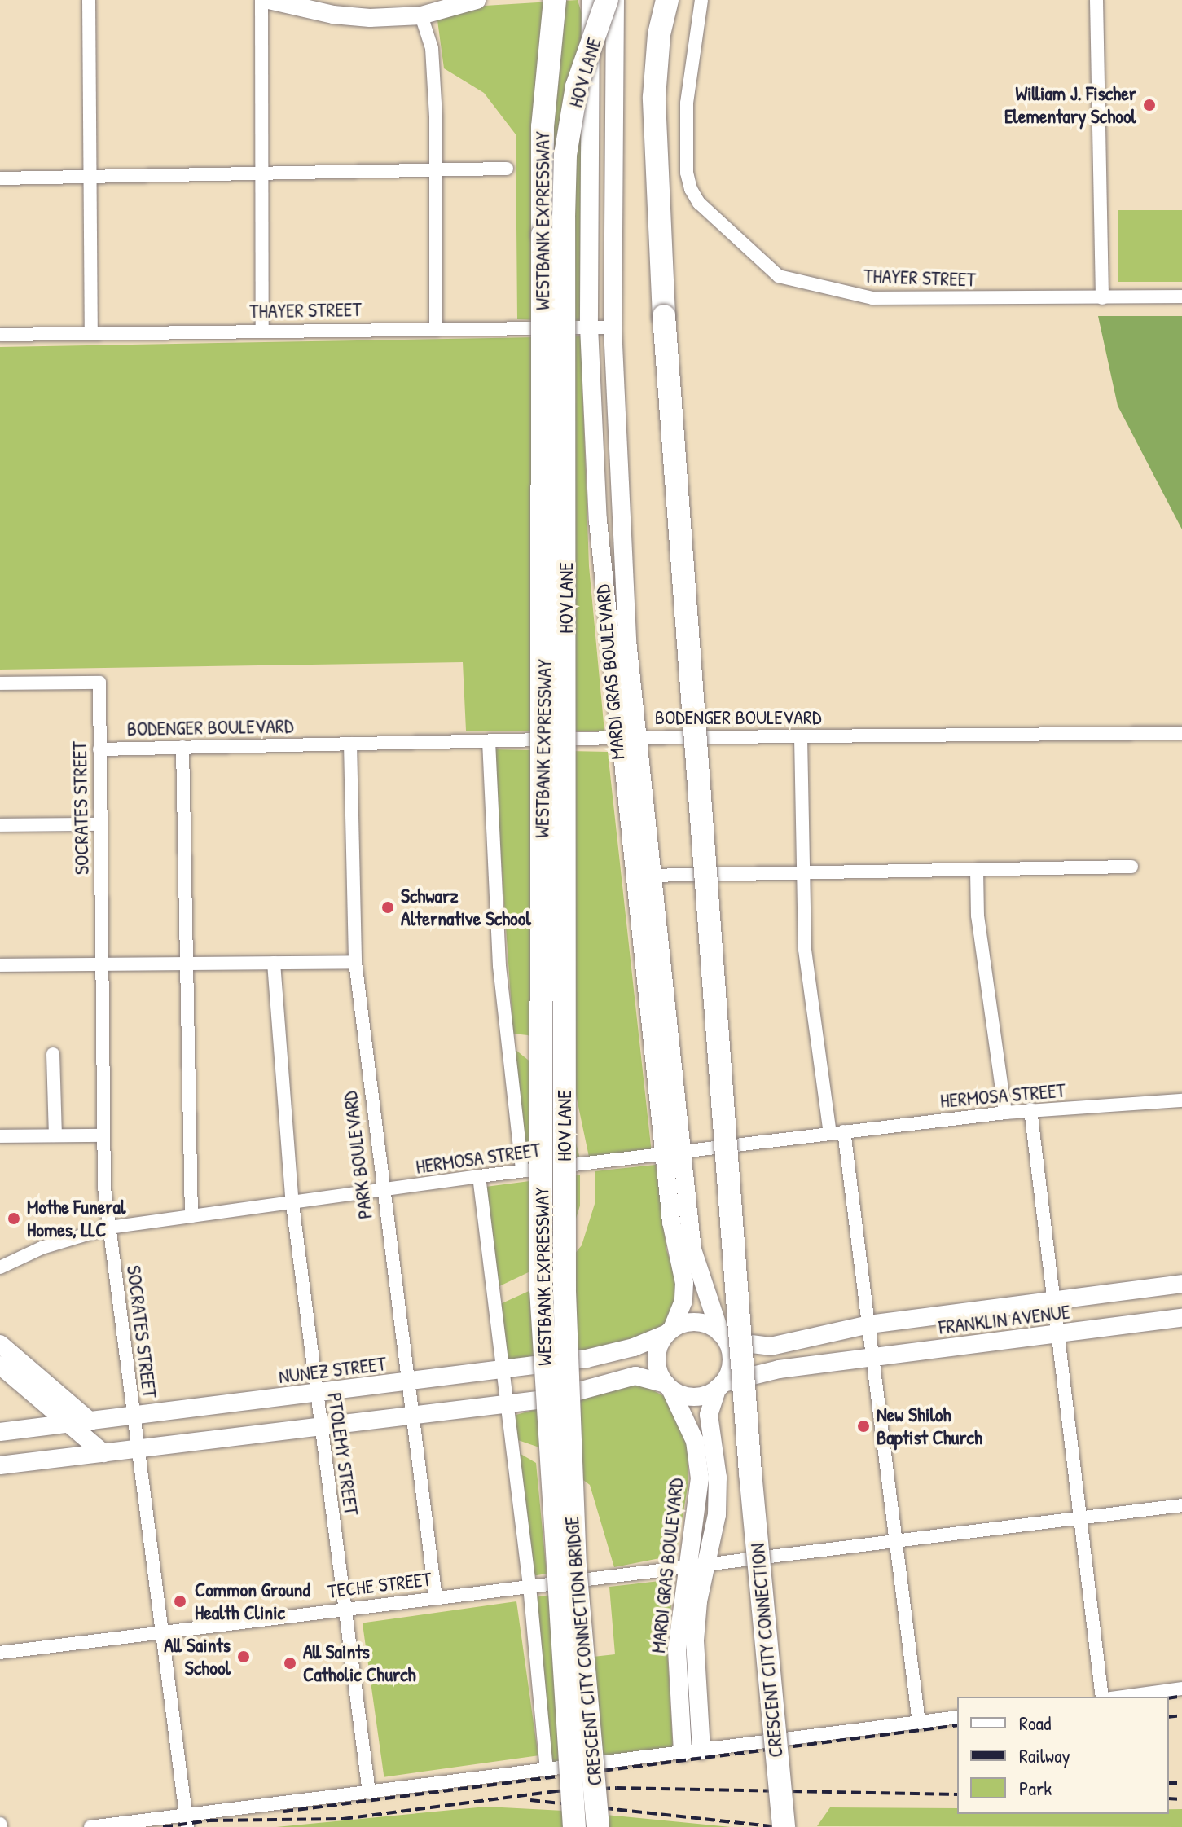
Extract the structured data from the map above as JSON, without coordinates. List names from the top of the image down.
{
  "streets": {
    "highway": [
      "HOV LANE",
      "WESTBANK EXPRESSWAY",
      "CRESCENT CITY CONNECTION",
      "CRESCENT CITY CONNECTION BRIDGE"
    ],
    "street": [
      "THAYER STREET",
      "MARDI GRAS BOULEVARD",
      "BODENGER BOULEVARD",
      "SOCRATES STREET",
      "HERMOSA STREET",
      "PARK BOULEVARD",
      "FRANKLIN AVENUE",
      "NUNEZ STREET",
      "PTOLEMY STREET",
      "TECHE STREET"
    ]
  },
  "crossings": [
    ["HOV LANE", "CRESCENT CITY CONNECTION BRIDGE"],
    ["THAYER STREET", "MARDI GRAS BOULEVARD"],
    ["MARDI GRAS BOULEVARD", "BODENGER BOULEVARD"],
    ["MARDI GRAS BOULEVARD", "HERMOSA STREET"],
    ["MARDI GRAS BOULEVARD", "FRANKLIN AVENUE"],
    ["MARDI GRAS BOULEVARD", "NUNEZ STREET"],
    ["MARDI GRAS BOULEVARD", "TECHE STREET"],
    ["BODENGER BOULEVARD", "SOCRATES STREET"],
    ["BODENGER BOULEVARD", "PARK BOULEVARD"],
    ["SOCRATES STREET", "HERMOSA STREET"],
    ["SOCRATES STREET", "NUNEZ STREET"],
    ["SOCRATES STREET", "TECHE STREET"],
    ["HERMOSA STREET", "PARK BOULEVARD"],
    ["HERMOSA STREET", "PTOLEMY STREET"],
    ["PARK BOULEVARD", "NUNEZ STREET"],
    ["PARK BOULEVARD", "TECHE STREET"],
    ["FRANKLIN AVENUE", "NUNEZ STREET"],
    ["NUNEZ STREET", "PTOLEMY STREET"],
    ["PTOLEMY STREET", "TECHE STREET"]
  ],
  "places": [
    "William J. Fischer Elementary School",
    "Schwarz Alternative School",
    "Mothe Funeral Homes, LLC",
    "New Shiloh Baptist Church",
    "Common Ground Health Clinic",
    "All Saints School",
    "All Saints Catholic Church"
  ],
  "legend": ["Road", "Railway", "Park"]
}
